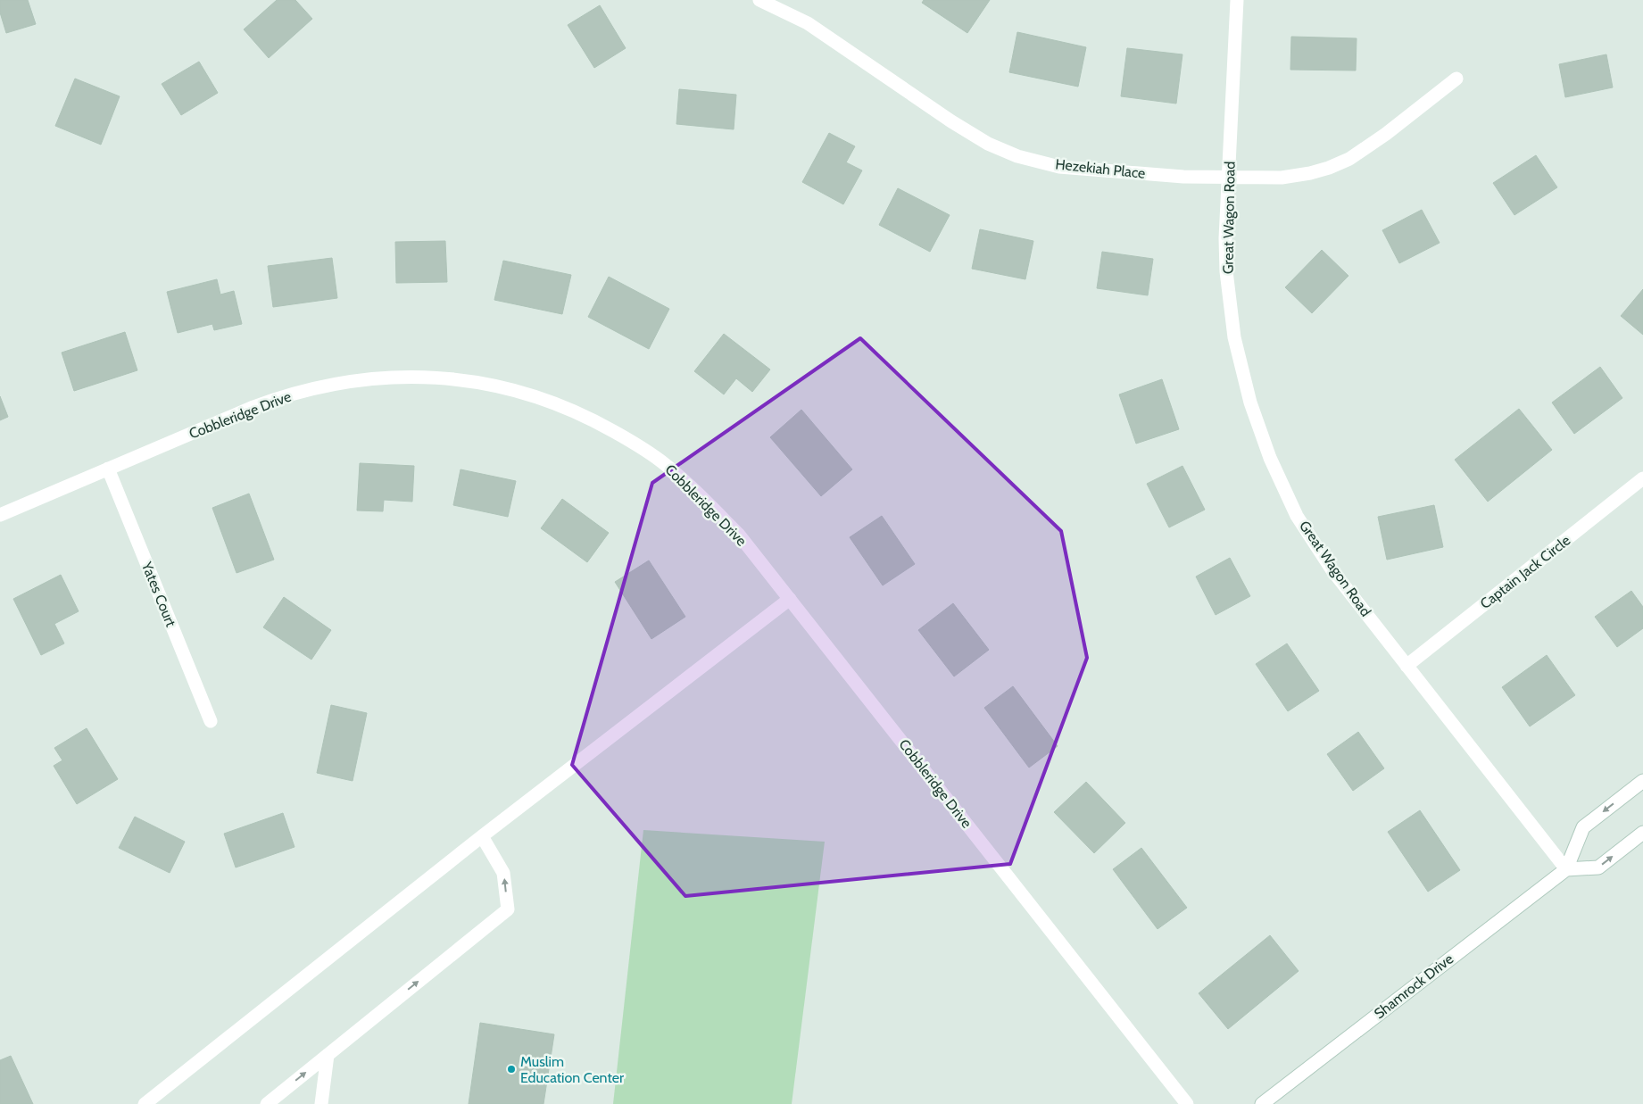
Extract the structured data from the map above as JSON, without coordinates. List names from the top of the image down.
{
  "streets": {
    "street": [
      "Hezekiah Place",
      "Great Wagon Road",
      "Cobbleridge Drive",
      "Captain Jack Circle",
      "Yates Court",
      "Shamrock Drive"
    ]
  },
  "crossings": [
    ["Hezekiah Place", "Great Wagon Road"],
    ["Great Wagon Road", "Captain Jack Circle"],
    ["Great Wagon Road", "Shamrock Drive"],
    ["Cobbleridge Drive", "Yates Court"]
  ],
  "places": ["Muslim Education Center"]
}
